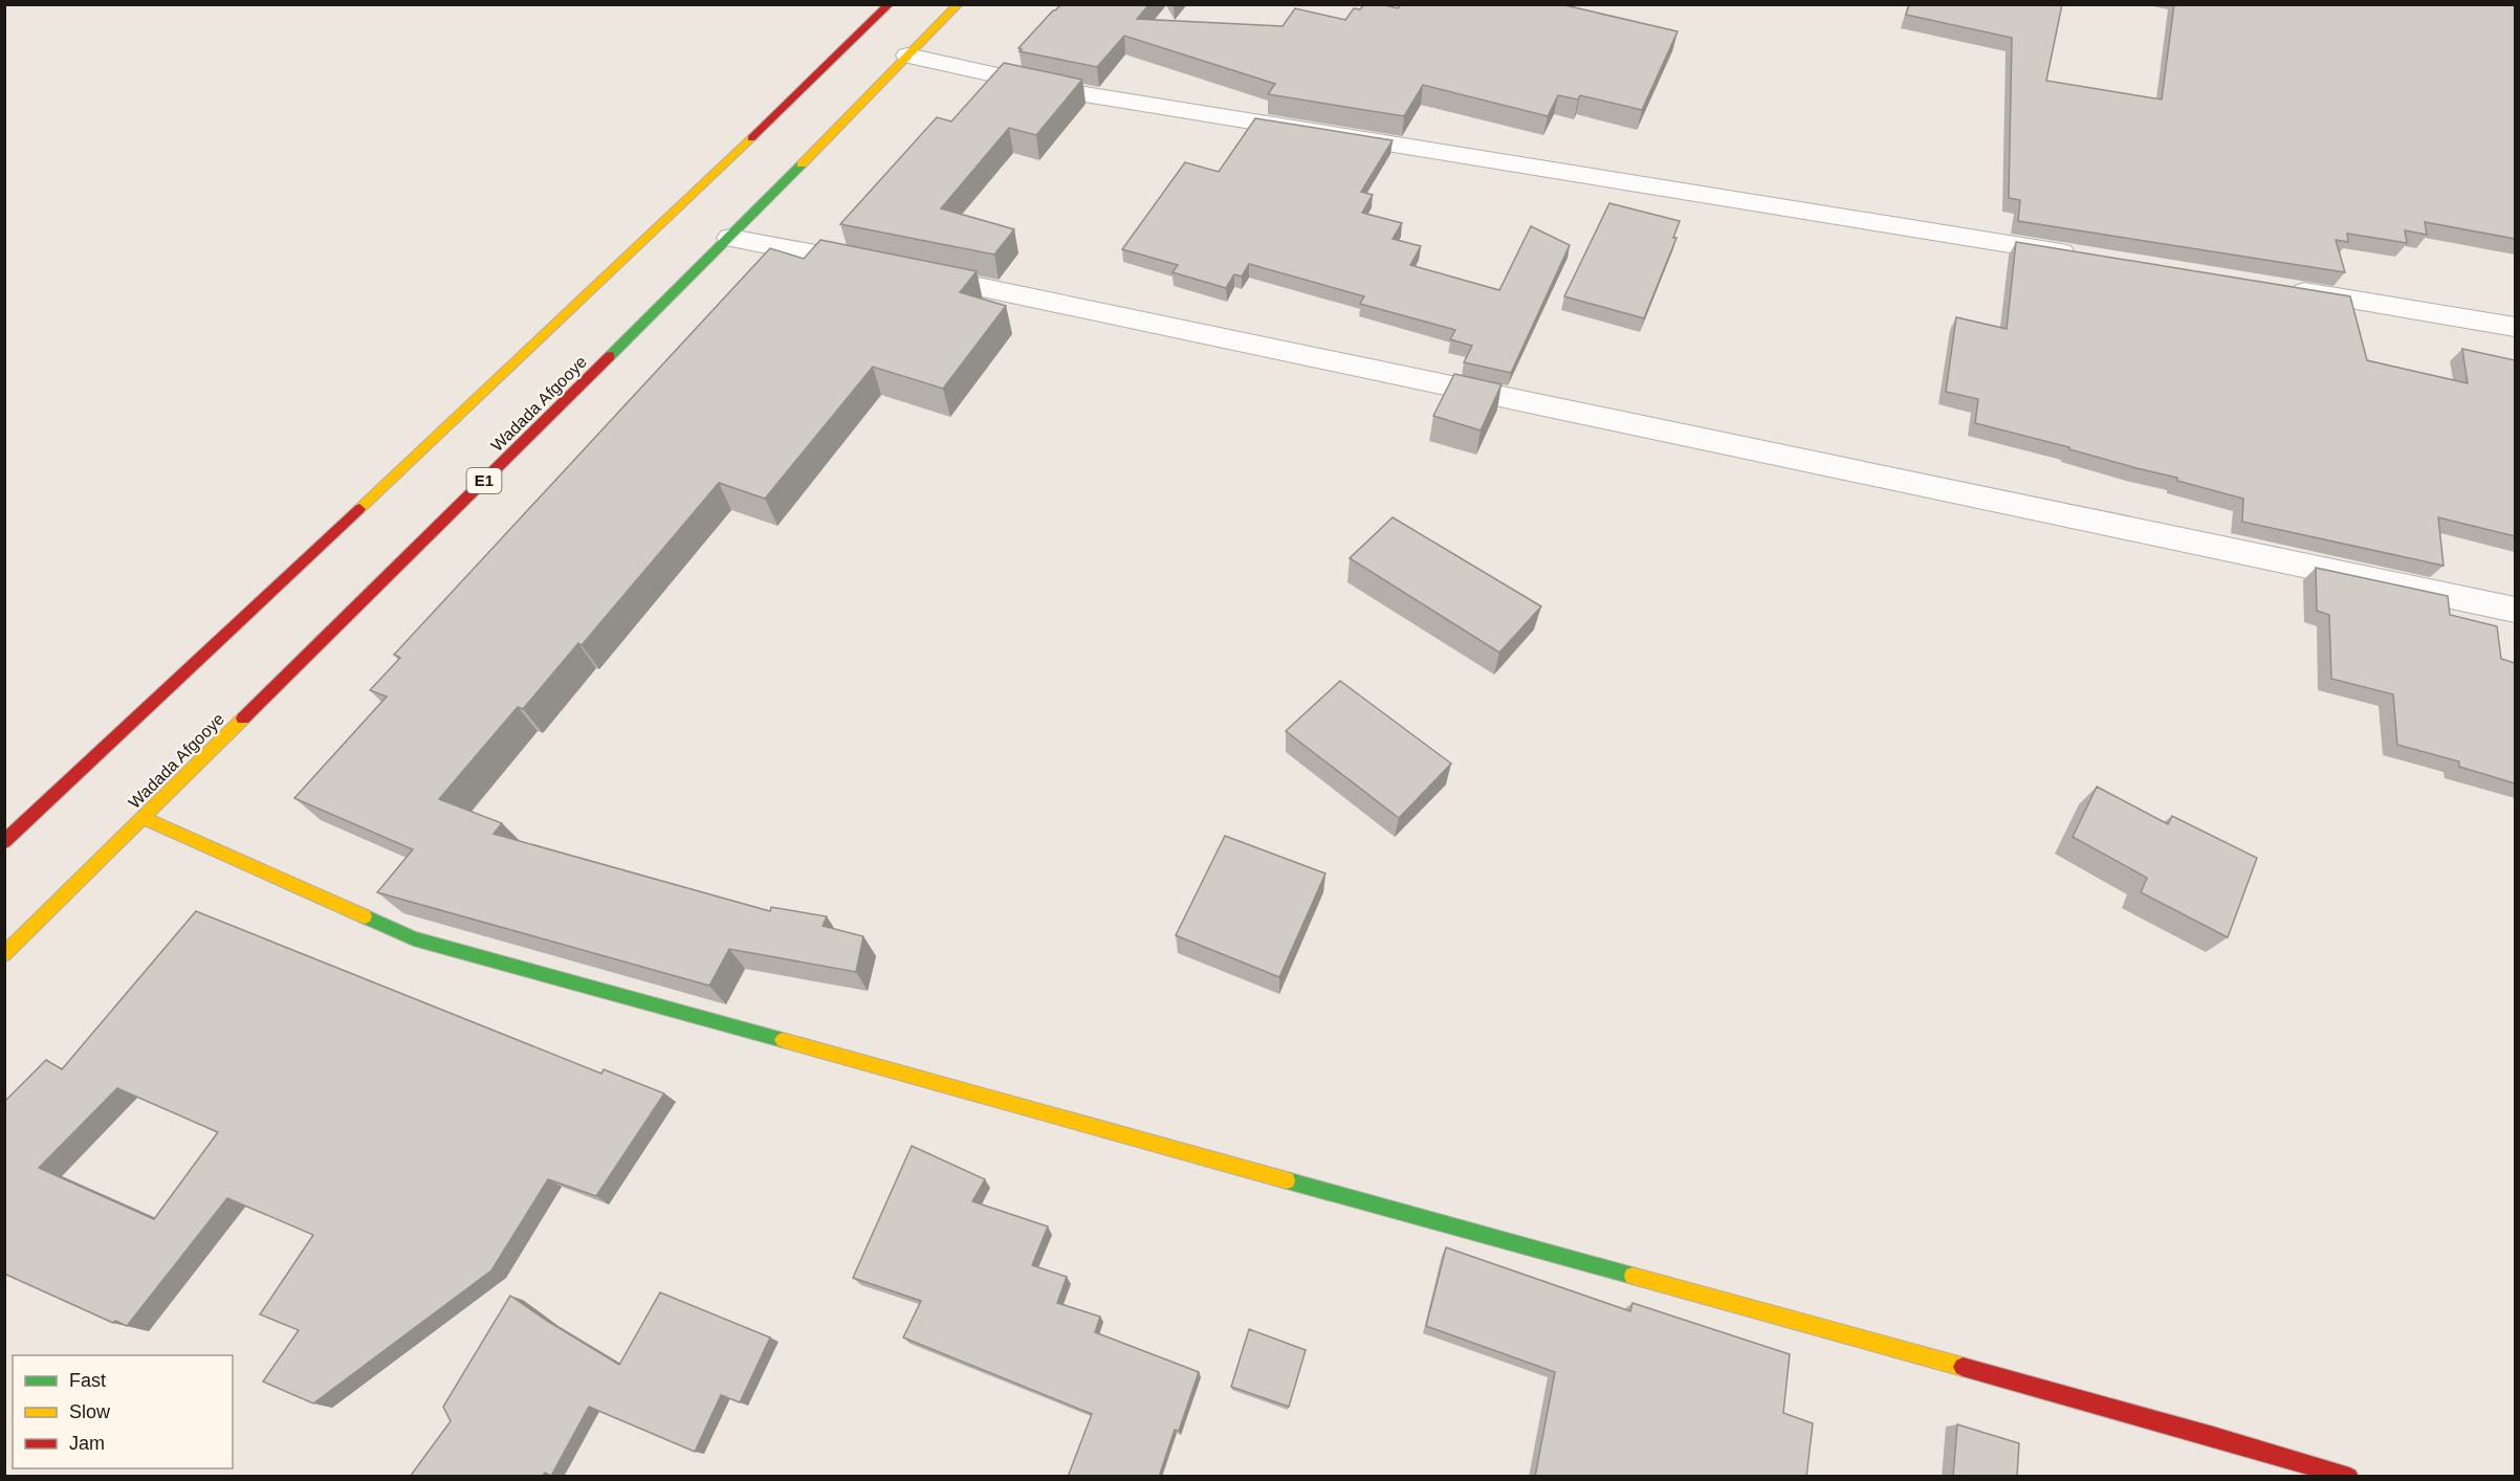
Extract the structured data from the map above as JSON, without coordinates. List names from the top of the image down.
{
  "streets": {
    "main road": ["Wadada Afgooye", "E1"]
  },
  "legend": ["Fast", "Slow", "Jam"]
}
